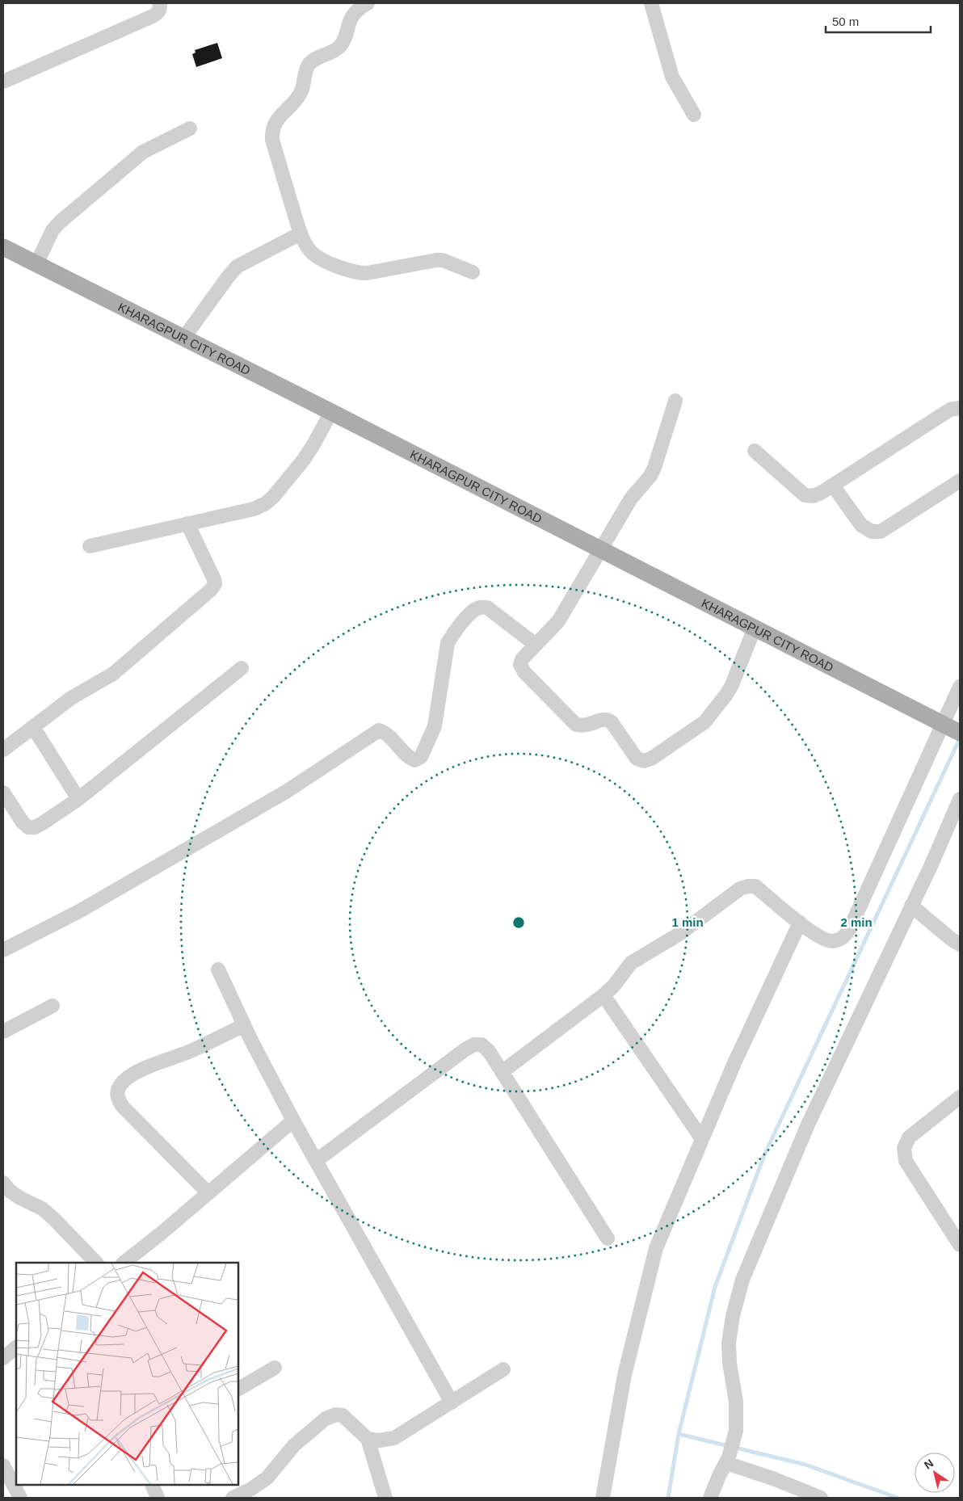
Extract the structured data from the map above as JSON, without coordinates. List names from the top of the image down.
{
  "streets": {
    "main road": ["KHARAGPUR CITY ROAD"]
  },
  "scale_bar": "50 m",
  "north": "top left",
  "rings": ["1 min", "2 min"]
}
